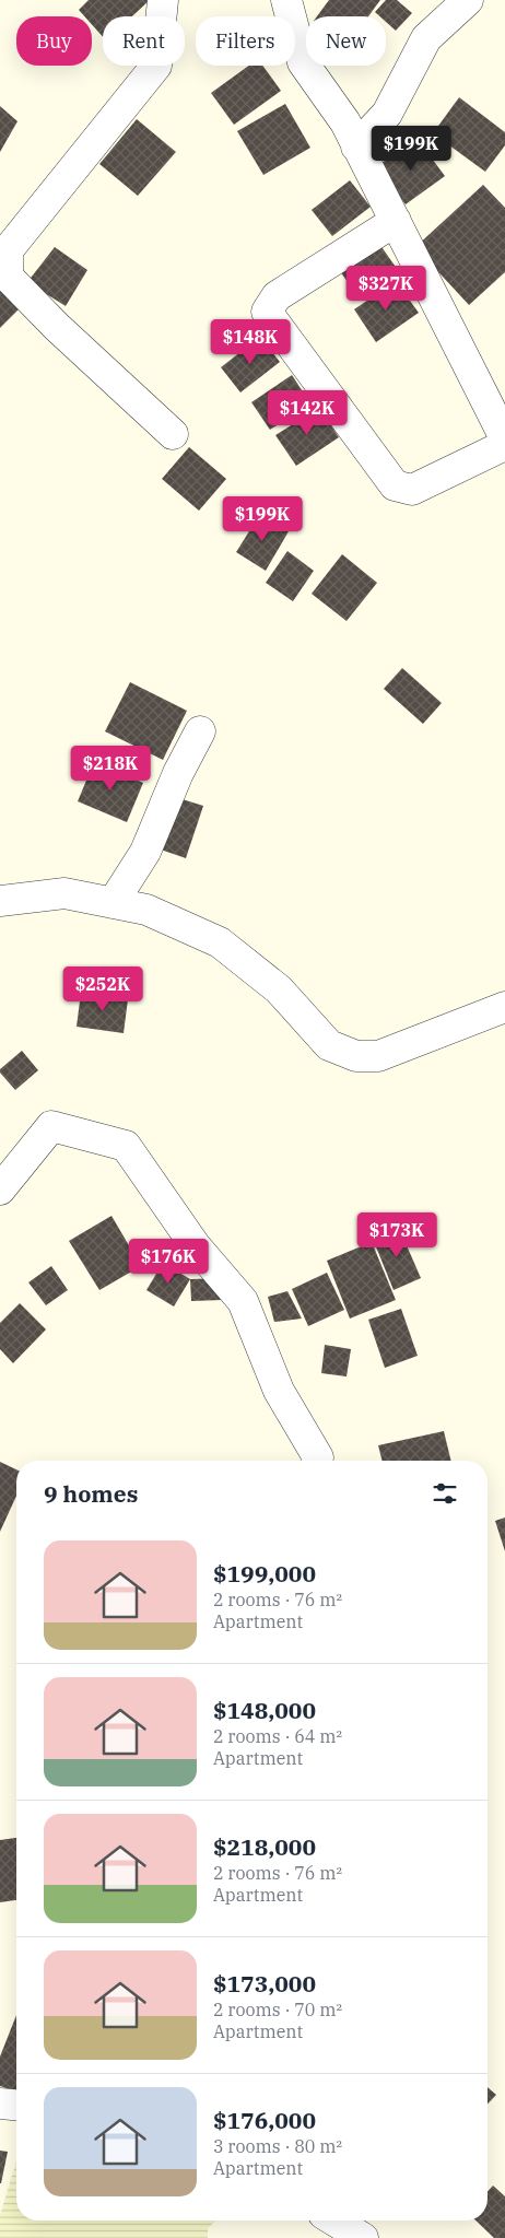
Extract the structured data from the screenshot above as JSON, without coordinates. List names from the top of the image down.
{
  "page": {
    "chip": [
      "Buy",
      "Rent",
      "Filters",
      "New"
    ],
    "price": [
      "$199K",
      "$327K",
      "$148K",
      "$142K",
      "$199K",
      "$218K",
      "$252K",
      "$173K",
      "$176K"
    ],
    "heading": "9 homes",
    "list": [
      {
        "name": "$199,000",
        "note": "2 rooms · 76 m² · Apartment"
      },
      {
        "name": "$148,000",
        "note": "2 rooms · 64 m² · Apartment"
      },
      {
        "name": "$218,000",
        "note": "2 rooms · 76 m² · Apartment"
      },
      {
        "name": "$173,000",
        "note": "2 rooms · 70 m² · Apartment"
      },
      {
        "name": "$176,000",
        "note": "3 rooms · 80 m² · Apartment"
      }
    ]
  }
}
